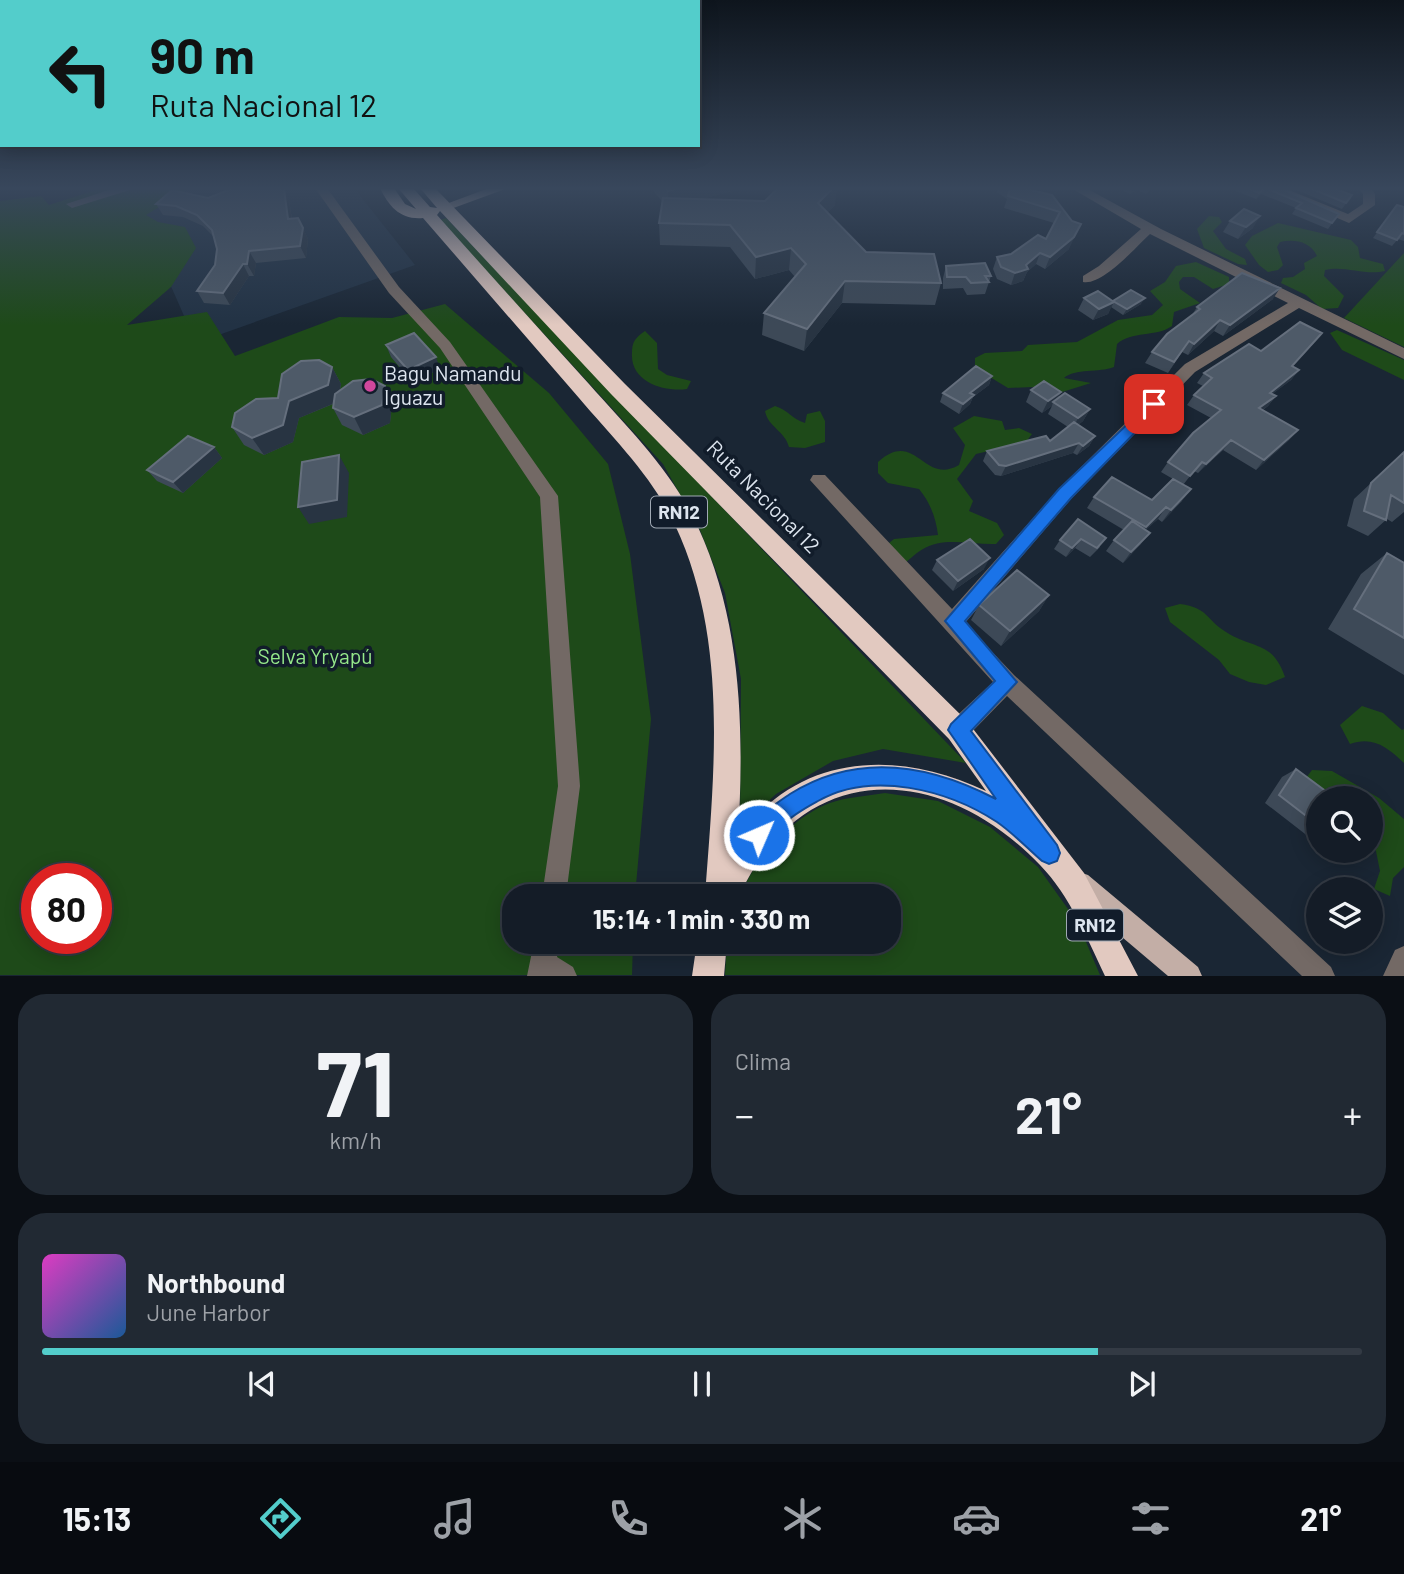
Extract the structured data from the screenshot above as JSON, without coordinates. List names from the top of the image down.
{
  "streets": {
    "highway": ["Ruta Nacional 12", "RN12"]
  },
  "crossings": [
    ["Ruta Nacional 12", "RN12"]
  ],
  "parks": ["Selva Yryapú"],
  "places": ["Bagu Namandu Iguazu"],
  "page": {
    "turn": ["90 m", "Ruta Nacional 12"],
    "limit": "80",
    "trip": "15:14 · 1 min · 330 m",
    "tile": [
      ["71", "km/h"],
      "Clima"
    ],
    "heat": ["−", "21°", "+"],
    "song": ["Northbound", "June Harbor"],
    "tabs": ["15:13", "21°"]
  }
}
